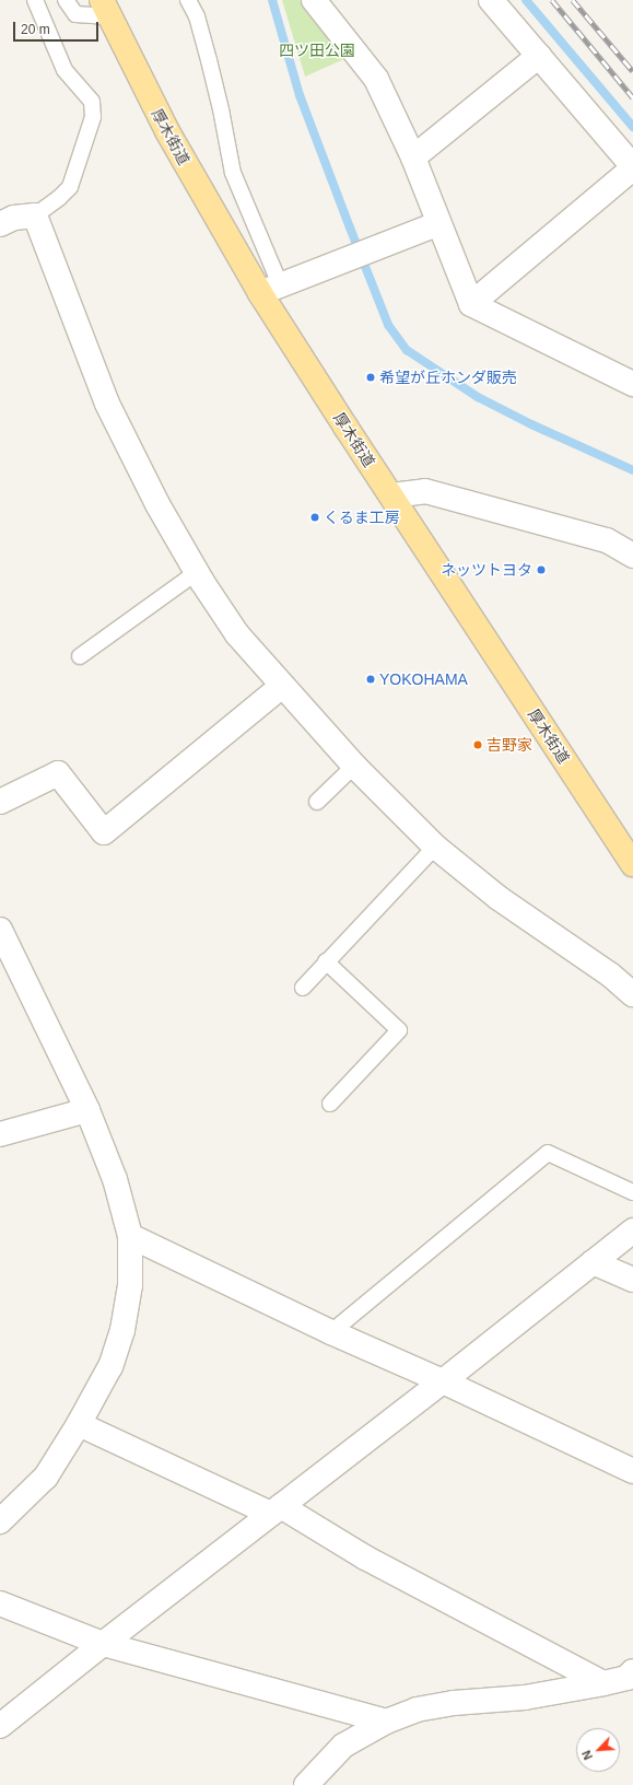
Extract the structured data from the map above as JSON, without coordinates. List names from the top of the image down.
{
  "streets": {
    "main road": ["厚木街道"]
  },
  "parks": ["四ツ田公園"],
  "places": [
    "希望が丘ホンダ販売",
    "くるま工房",
    "ネッツトヨタ",
    "YOKOHAMA",
    "吉野家"
  ],
  "scale_bar": "20 m",
  "north": "bottom left"
}
